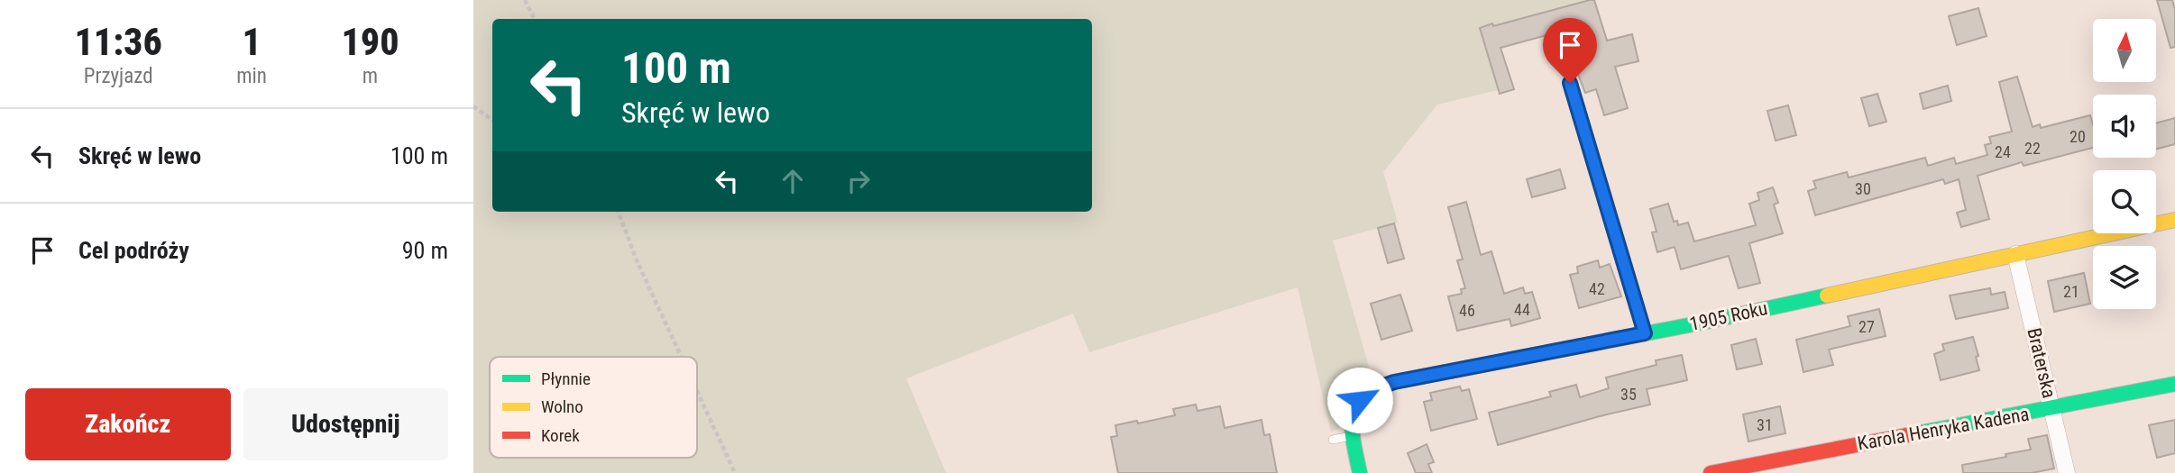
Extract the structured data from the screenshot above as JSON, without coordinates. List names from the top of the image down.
{
  "streets": {
    "street": ["1905 Roku", "Braterska", "Karola Henryka Kadena"]
  },
  "crossings": [
    ["1905 Roku", "Braterska"],
    ["Braterska", "Karola Henryka Kadena"]
  ],
  "house_numbers": [
    "20",
    "22",
    "24",
    "30",
    "42",
    "21",
    "44",
    "46",
    "27",
    "35",
    "31"
  ],
  "legend": ["Płynnie", "Wolno", "Korek"],
  "north": "top",
  "page": {
    "eta": [
      "11:36",
      "Przyjazd",
      "1",
      "min",
      "190",
      "m"
    ],
    "turn": ["100 m", "Skręć w lewo"],
    "list": [
      {
        "name": "Skręć w lewo",
        "value": "100 m"
      },
      {
        "name": "Cel podróży",
        "value": "90 m"
      }
    ],
    "buttons": ["Zakończ", "Udostępnij"]
  }
}
